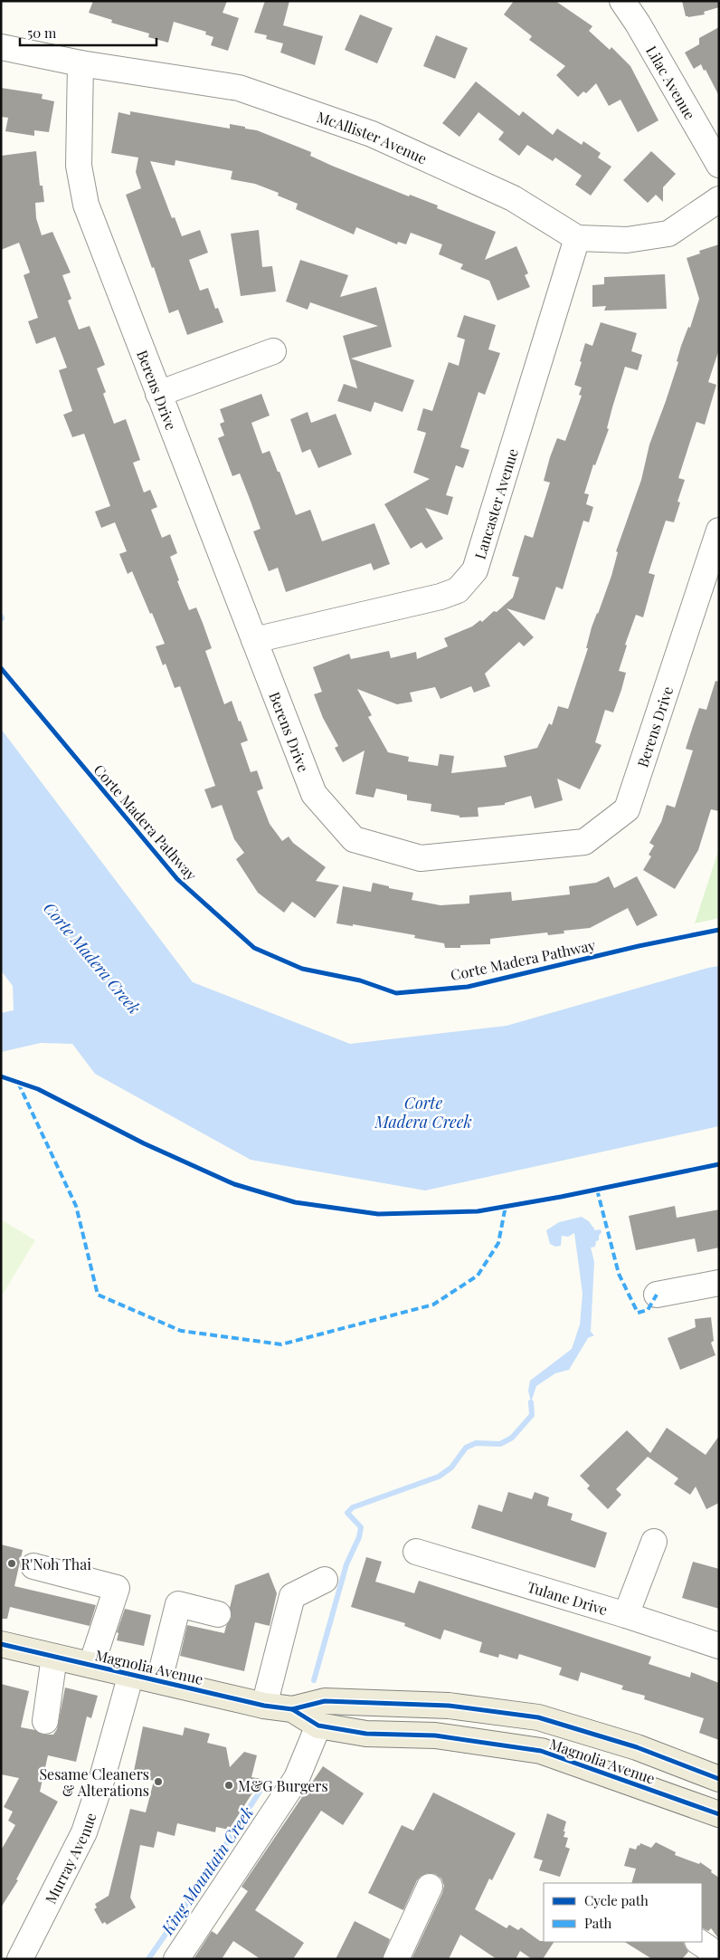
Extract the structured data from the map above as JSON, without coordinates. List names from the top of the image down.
{
  "streets": {
    "main road": ["Magnolia Avenue"],
    "street": [
      "Lilac Avenue",
      "McAllister Avenue",
      "Berens Drive",
      "Lancaster Avenue",
      "Tulane Drive",
      "Murray Avenue"
    ],
    "cycle path": ["Corte Madera Pathway"]
  },
  "crossings": [
    ["McAllister Avenue", "Berens Drive"],
    ["McAllister Avenue", "Lancaster Avenue"],
    ["Berens Drive", "Lancaster Avenue"],
    ["Magnolia Avenue", "Murray Avenue"]
  ],
  "water": ["Corte Madera Creek", "King Mountain Creek"],
  "places": ["R'Noh Thai", "Sesame Cleaners & Alterations", "M&G Burgers"],
  "legend": ["Cycle path", "Path"],
  "scale_bar": "50 m"
}
